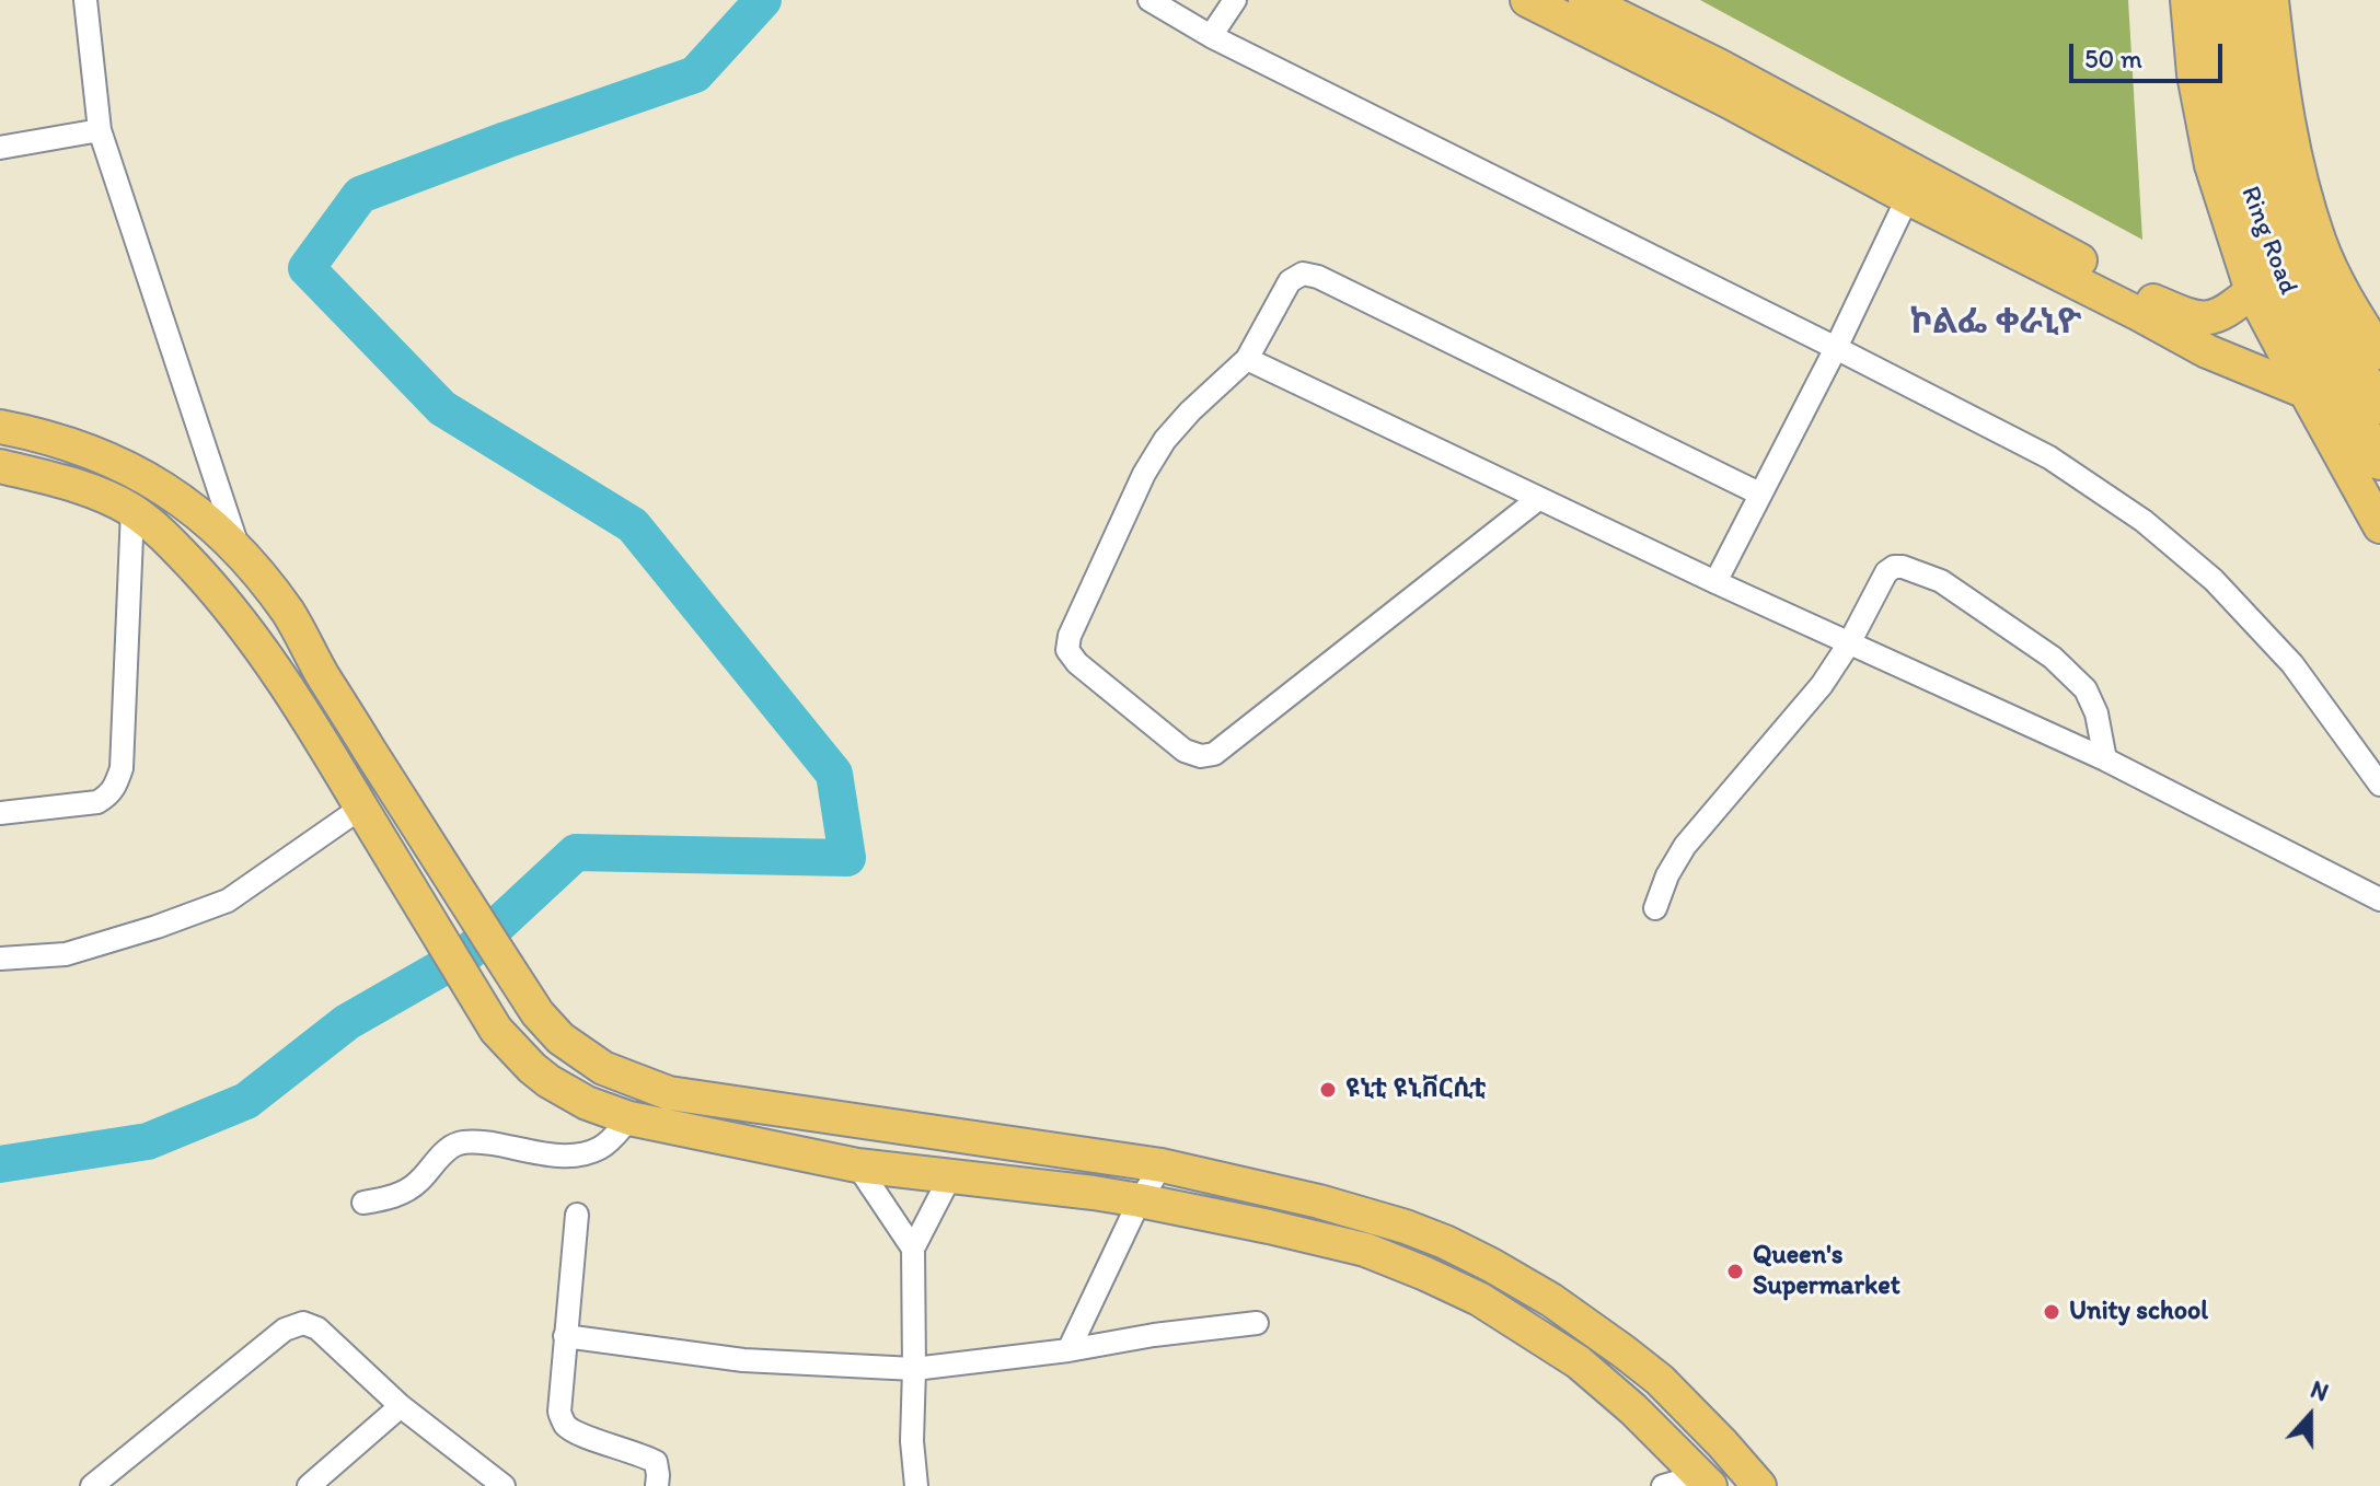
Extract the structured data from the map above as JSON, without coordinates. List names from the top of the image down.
{
  "streets": {
    "highway": ["Ring Road"]
  },
  "districts": ["ኮልፌ ቀራኒዮ"],
  "places": ["ዩኒቲ ዩኒቨርሲቲ", "Queen's Supermarket", "Unity school"],
  "scale_bar": "50 m",
  "north": "top"
}
